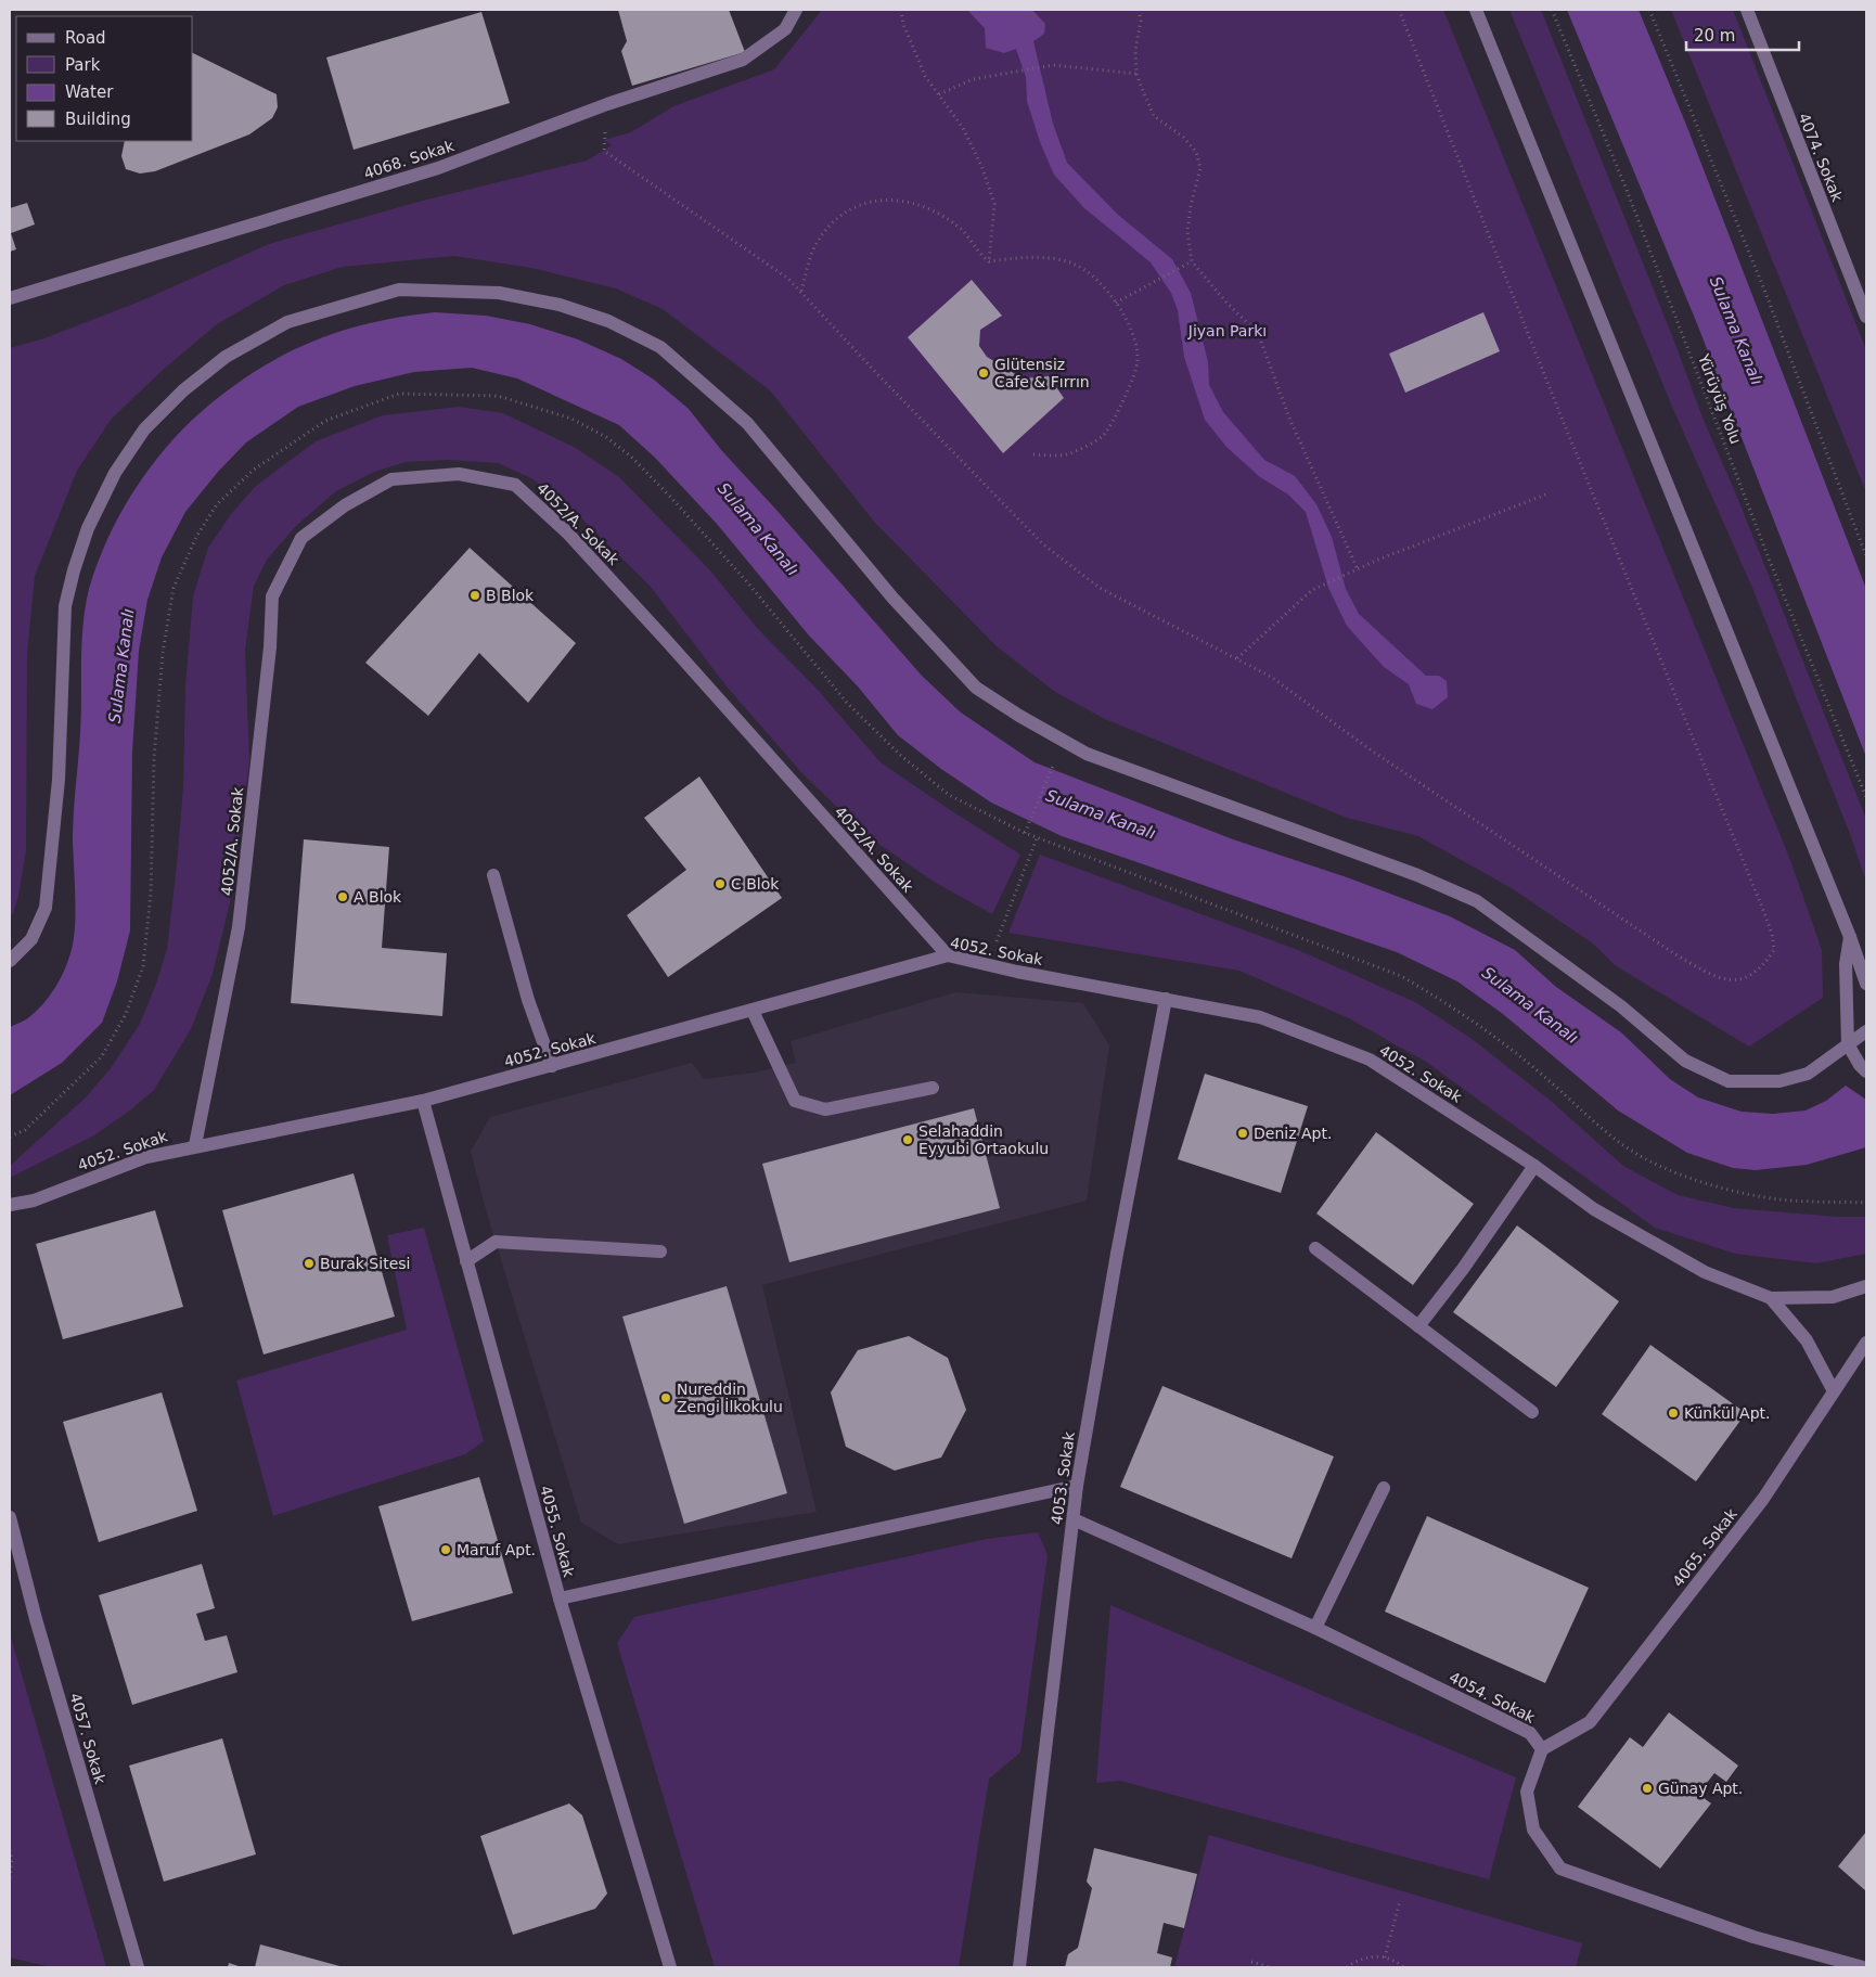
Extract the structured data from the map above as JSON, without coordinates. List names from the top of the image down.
{
  "streets": {
    "street": [
      "4074. Sokak",
      "4068. Sokak",
      "4052/A. Sokak",
      "4052. Sokak",
      "4053. Sokak",
      "4055. Sokak",
      "4065. Sokak",
      "4054. Sokak",
      "4057. Sokak"
    ],
    "path": ["Yürüyüş Yolu"]
  },
  "crossings": [
    ["4052/A. Sokak", "4052. Sokak"],
    ["4052. Sokak", "4053. Sokak"],
    ["4052. Sokak", "4055. Sokak"],
    ["4053. Sokak", "4054. Sokak"],
    ["4065. Sokak", "4054. Sokak"]
  ],
  "water": ["Sulama Kanalı"],
  "parks": ["Jiyan Parkı"],
  "places": [
    "Glütensiz Cafe & Fırrın",
    "B Blok",
    "C Blok",
    "A Blok",
    "Deniz Apt.",
    "Selahaddin Eyyubi Ortaokulu",
    "Burak Sitesi",
    "Nureddin Zengi İlkokulu",
    "Künkül Apt.",
    "Maruf Apt.",
    "Günay Apt."
  ],
  "legend": [
    "Road",
    "Park",
    "Water",
    "Building"
  ],
  "scale_bar": "20 m"
}
